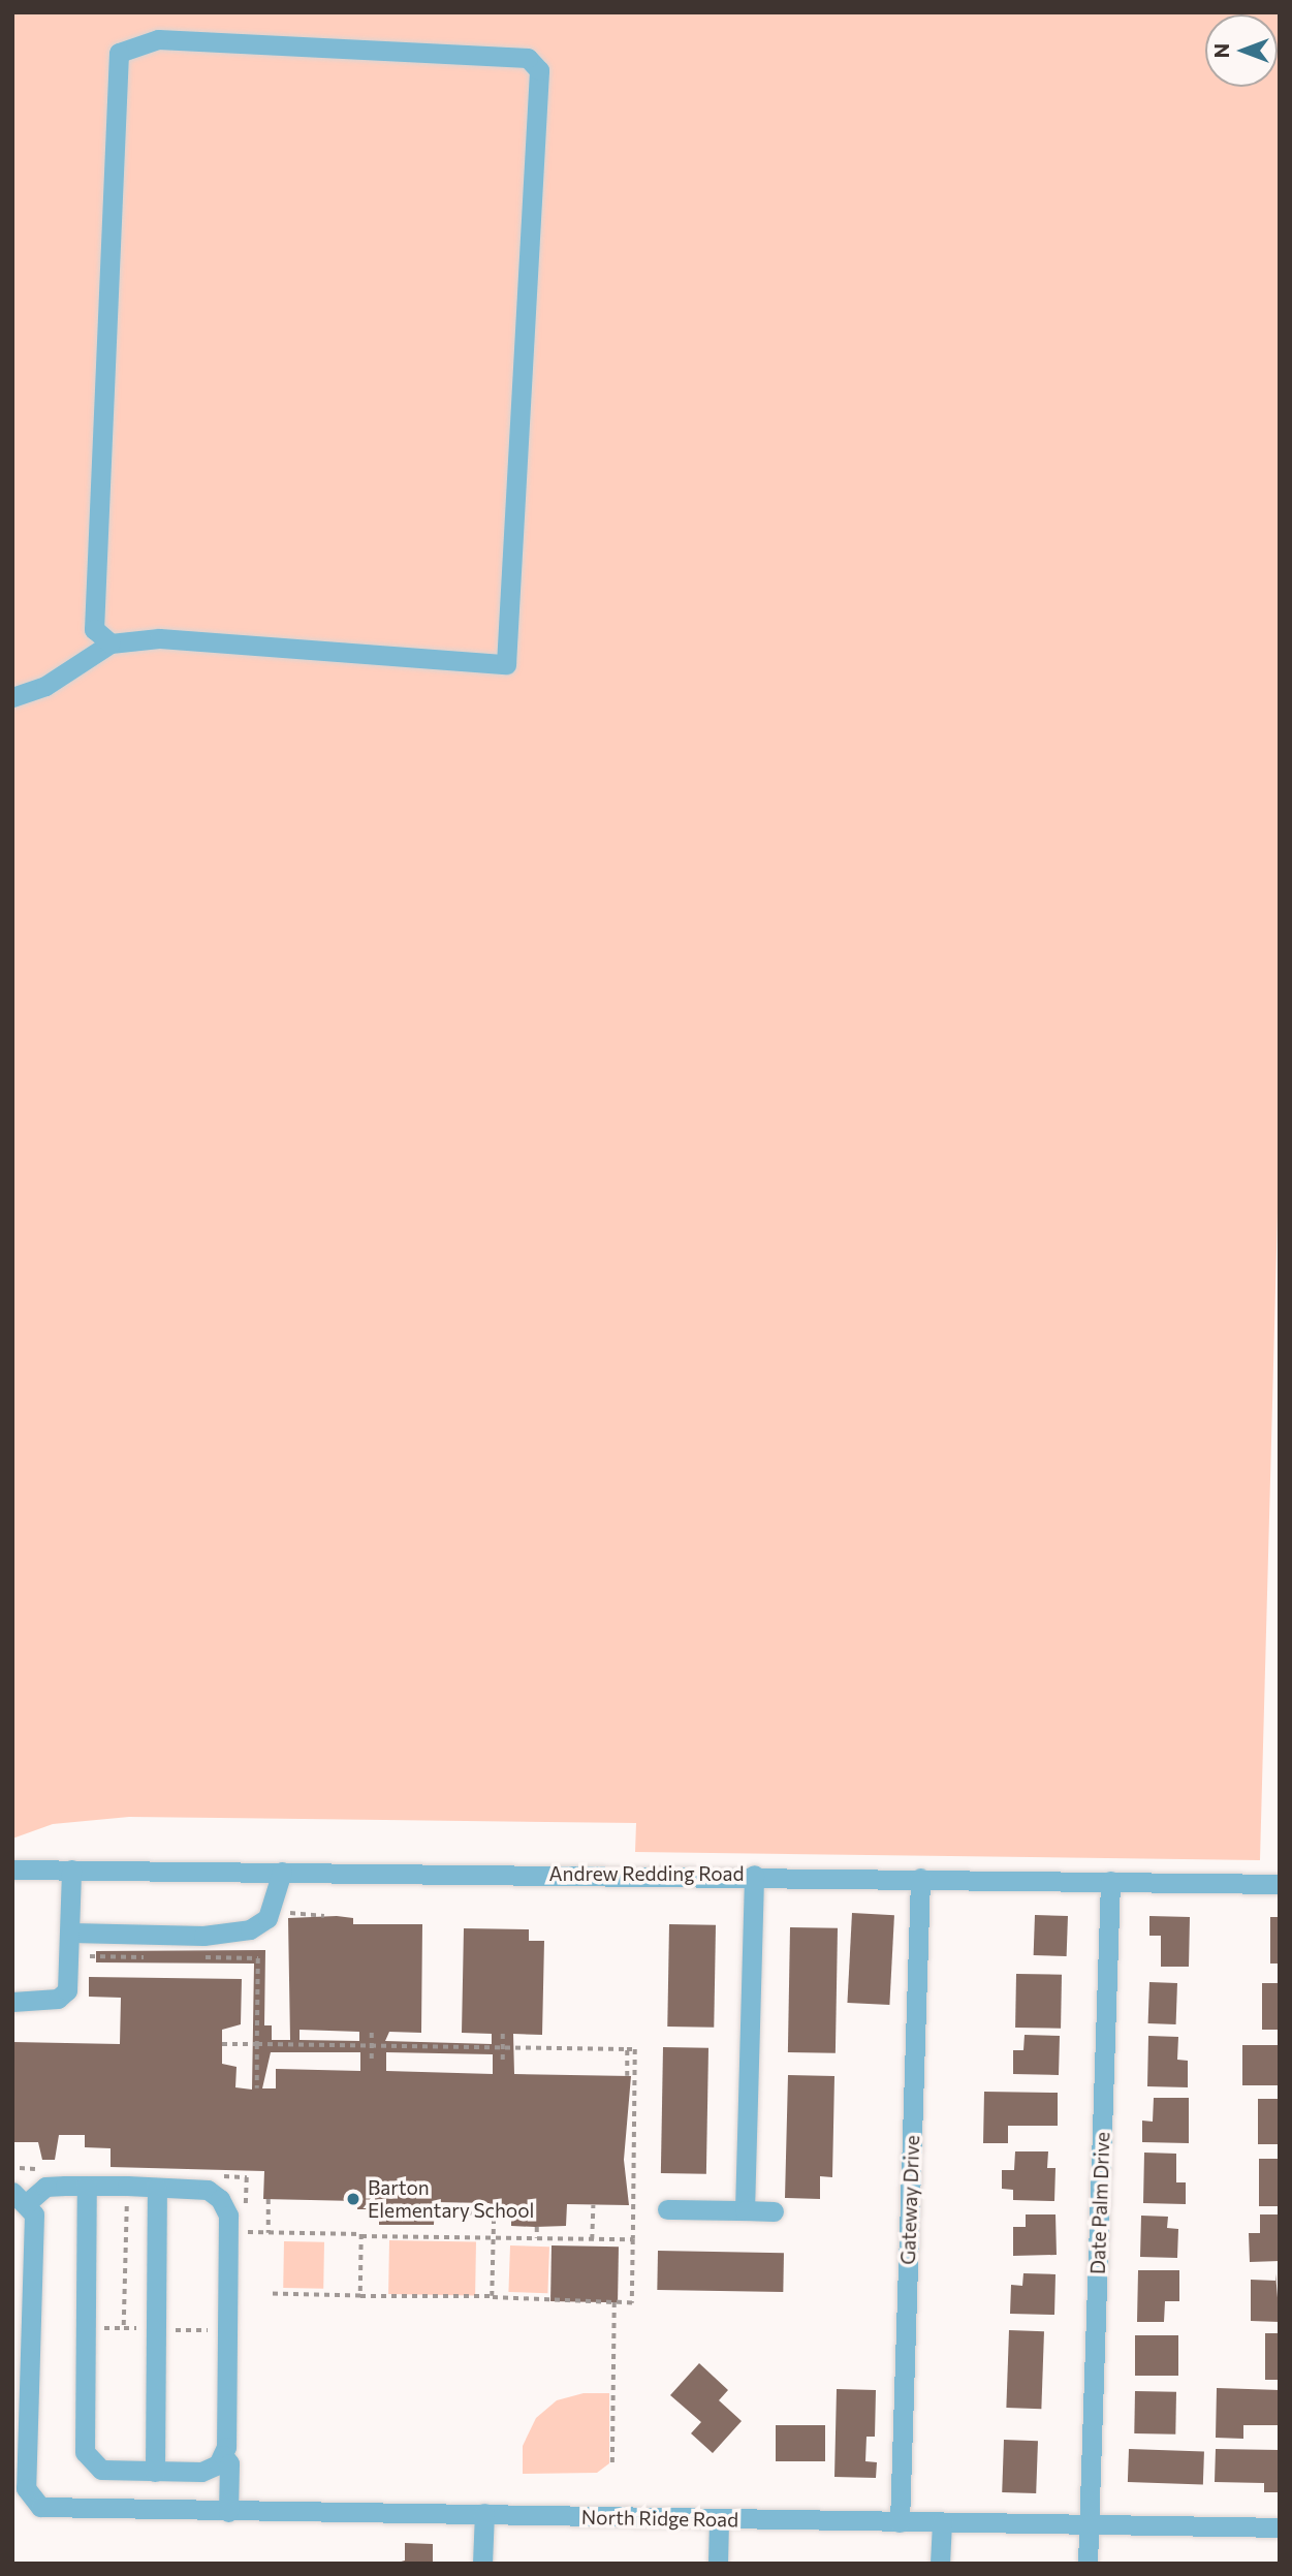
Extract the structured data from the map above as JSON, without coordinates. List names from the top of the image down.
{
  "streets": {
    "street": [
      "Andrew Redding Road",
      "Gateway Drive",
      "Date Palm Drive",
      "North Ridge Road"
    ]
  },
  "crossings": [
    ["Andrew Redding Road", "Gateway Drive"],
    ["Andrew Redding Road", "Date Palm Drive"],
    ["Gateway Drive", "North Ridge Road"],
    ["Date Palm Drive", "North Ridge Road"]
  ],
  "places": ["Barton Elementary School"],
  "north": "left"
}
